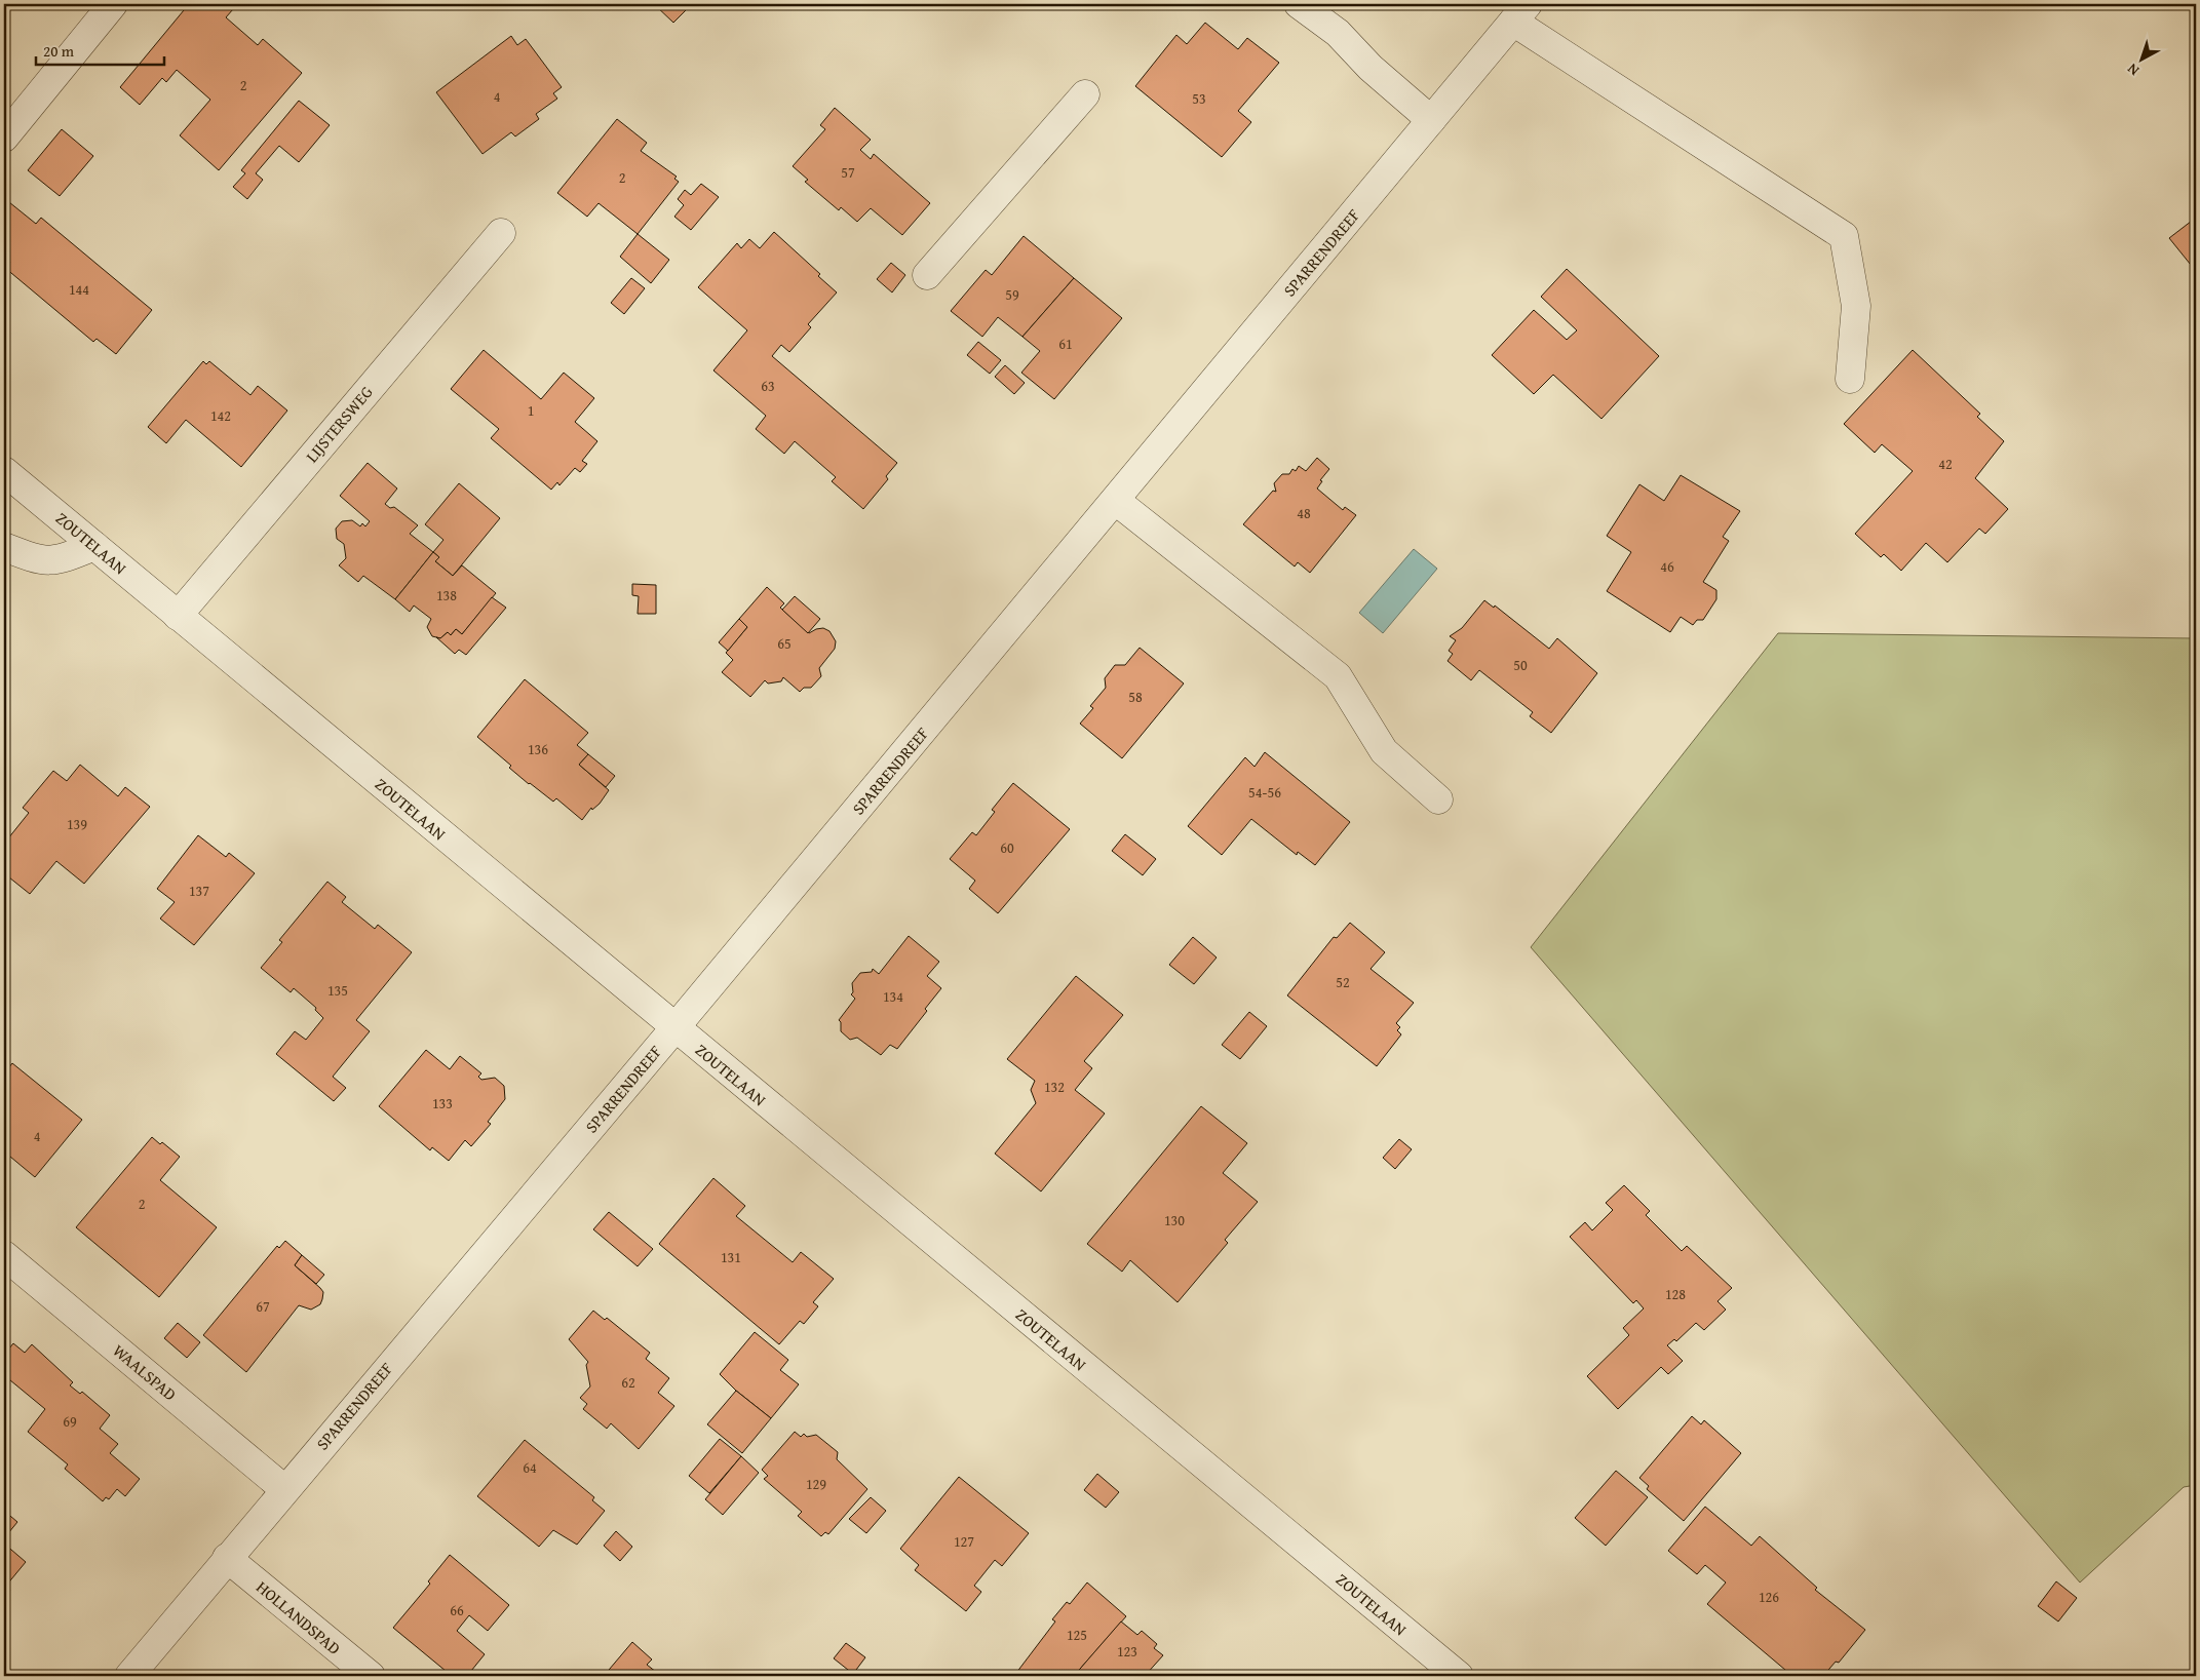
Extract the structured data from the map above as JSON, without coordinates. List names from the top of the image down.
{
  "streets": {
    "street": [
      "SPARRENDREEF",
      "LIJSTERSWEG",
      "ZOUTELAAN",
      "WAALSPAD",
      "HOLLANDSPAD"
    ]
  },
  "crossings": [
    ["SPARRENDREEF", "ZOUTELAAN"],
    ["SPARRENDREEF", "WAALSPAD"],
    ["SPARRENDREEF", "HOLLANDSPAD"],
    ["LIJSTERSWEG", "ZOUTELAAN"]
  ],
  "house_numbers": [
    "2",
    "4",
    "53",
    "57",
    "2",
    "144",
    "59",
    "61",
    "63",
    "1",
    "142",
    "42",
    "48",
    "46",
    "138",
    "65",
    "50",
    "58",
    "136",
    "54-56",
    "139",
    "60",
    "137",
    "52",
    "135",
    "134",
    "132",
    "133",
    "4",
    "2",
    "130",
    "131",
    "128",
    "67",
    "62",
    "69",
    "64",
    "129",
    "127",
    "126",
    "66",
    "125",
    "123"
  ],
  "scale_bar": "20 m",
  "north": "bottom left"
}
